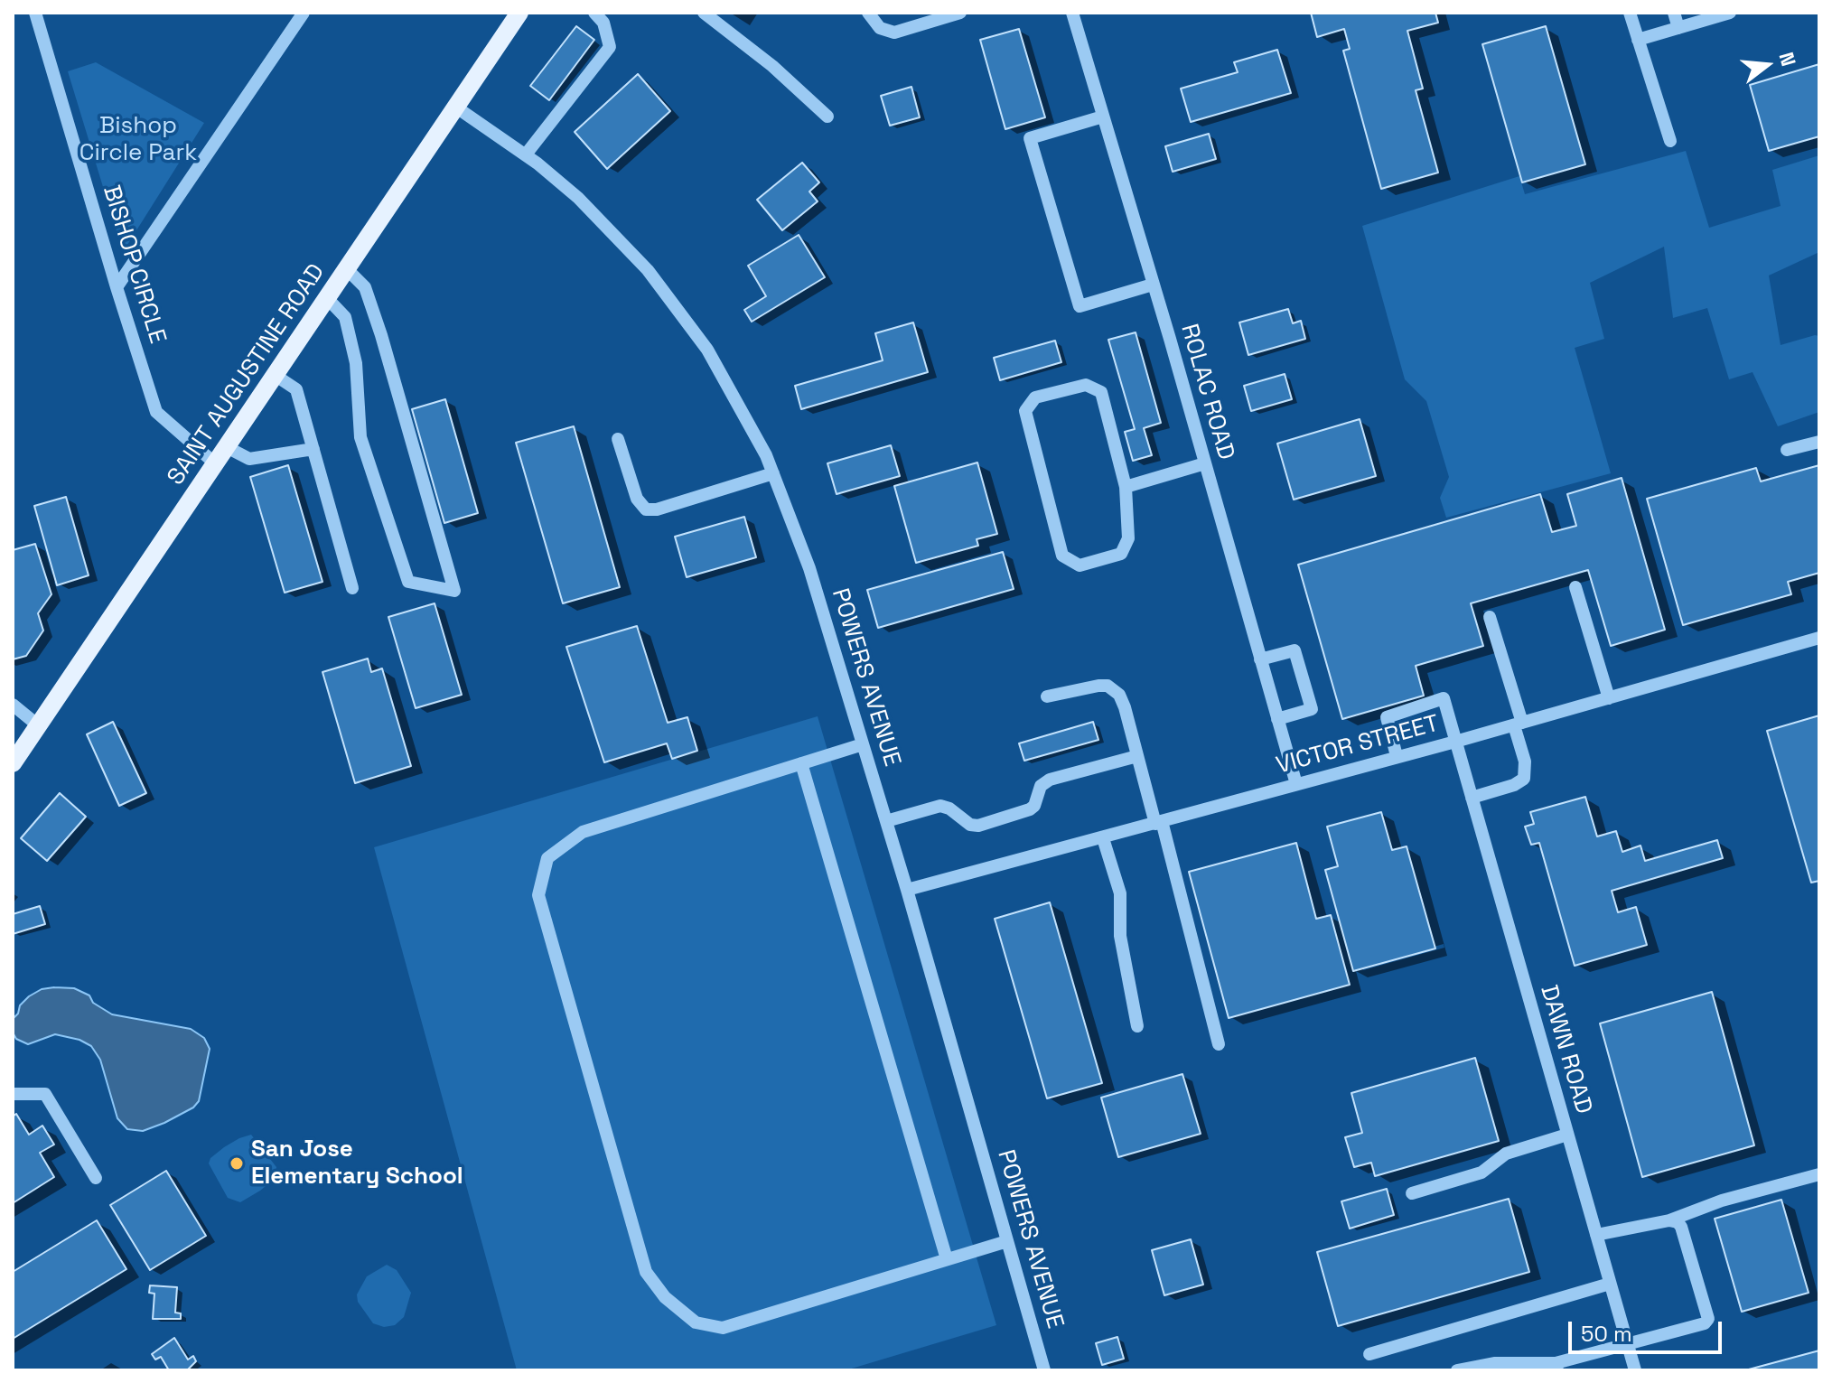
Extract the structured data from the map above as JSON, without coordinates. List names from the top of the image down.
{
  "streets": {
    "main road": ["SAINT AUGUSTINE ROAD"],
    "street": [
      "BISHOP CIRCLE",
      "ROLAC ROAD",
      "POWERS AVENUE",
      "VICTOR STREET",
      "DAWN ROAD"
    ]
  },
  "crossings": [
    ["BISHOP CIRCLE", "SAINT AUGUSTINE ROAD"],
    ["SAINT AUGUSTINE ROAD", "POWERS AVENUE"],
    ["ROLAC ROAD", "VICTOR STREET"],
    ["POWERS AVENUE", "VICTOR STREET"],
    ["VICTOR STREET", "DAWN ROAD"]
  ],
  "parks": ["Bishop Circle Park"],
  "places": ["San Jose Elementary School"],
  "scale_bar": "50 m",
  "north": "right"
}
